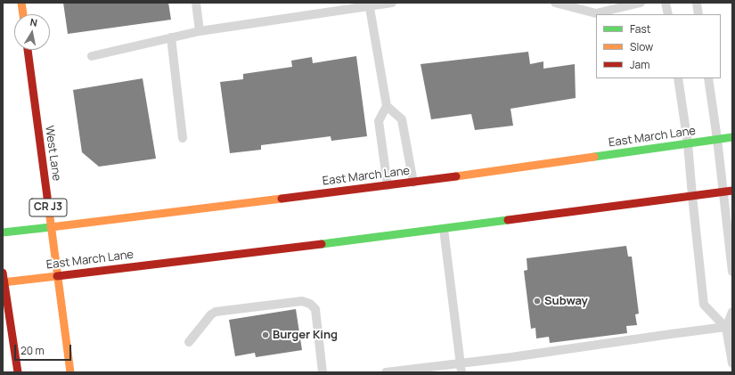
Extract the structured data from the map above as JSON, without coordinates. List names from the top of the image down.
{
  "streets": {
    "main road": ["East March Lane", "West Lane", "CR J3"]
  },
  "crossings": [
    ["East March Lane", "West Lane"]
  ],
  "places": ["Subway", "Burger King"],
  "legend": ["Fast", "Slow", "Jam"],
  "scale_bar": "20 m",
  "north": "top"
}
